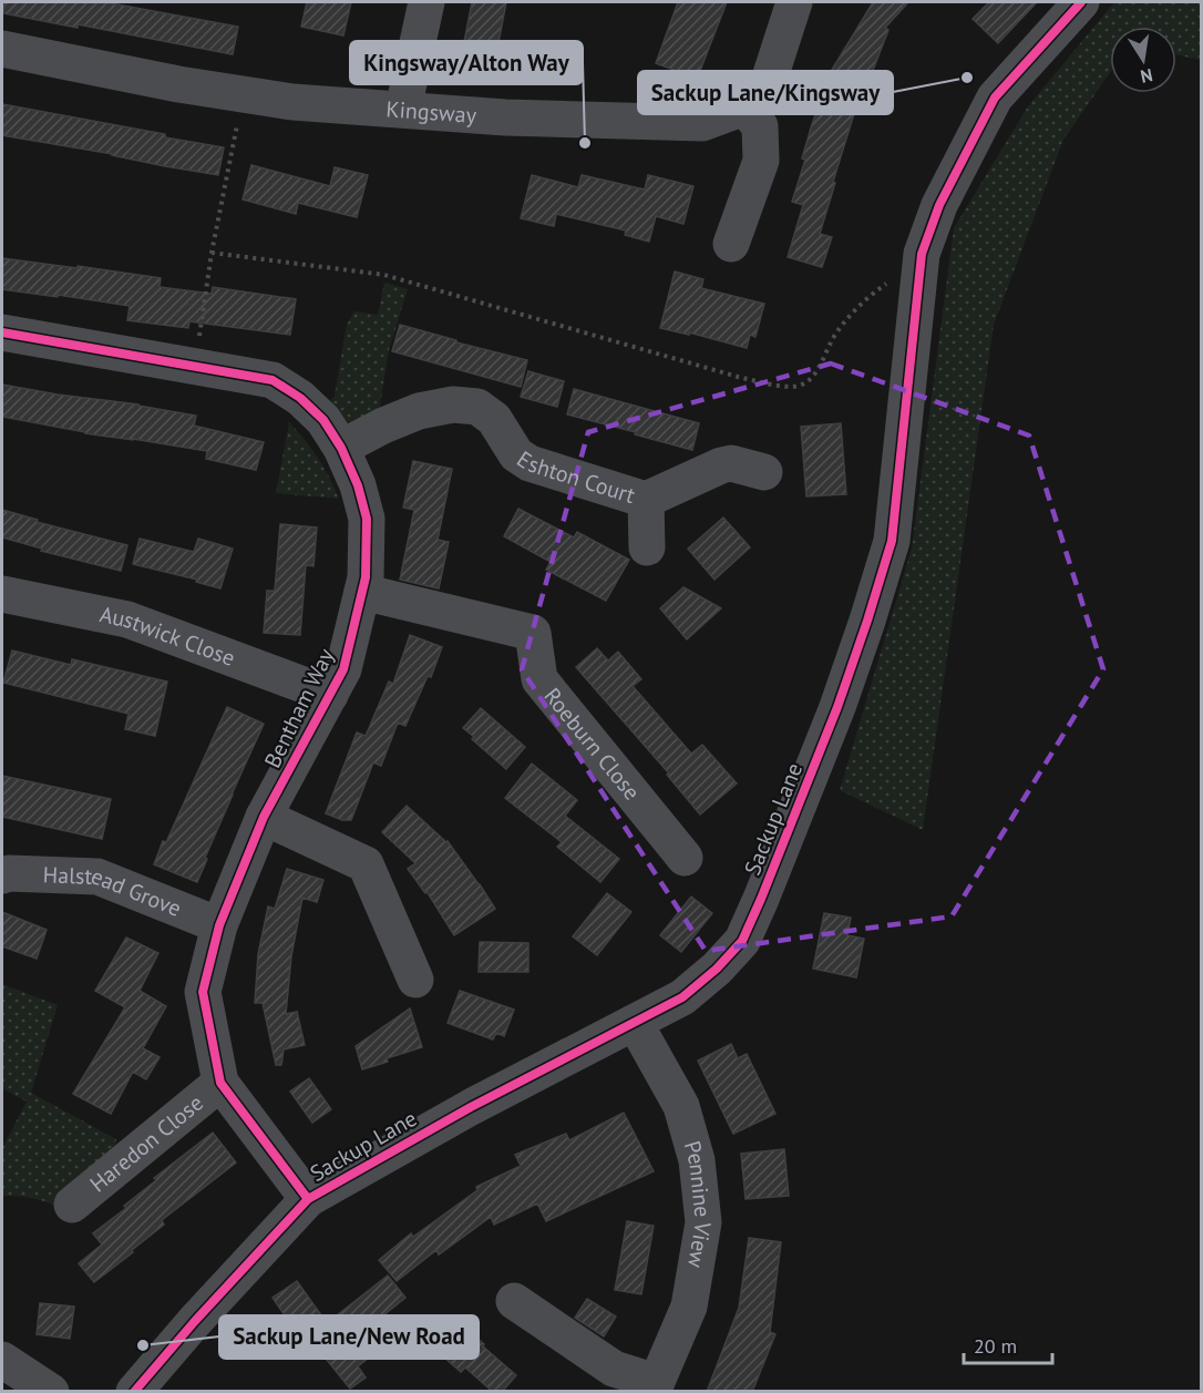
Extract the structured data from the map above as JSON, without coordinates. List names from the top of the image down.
{
  "streets": {
    "street": [
      "Kingsway",
      "Eshton Court",
      "Austwick Close",
      "Bentham Way",
      "Roeburn Close",
      "Sackup Lane",
      "Halstead Grove",
      "Haredon Close",
      "Pennine View"
    ]
  },
  "crossings": [
    ["Eshton Court", "Bentham Way"],
    ["Austwick Close", "Bentham Way"],
    ["Bentham Way", "Roeburn Close"],
    ["Bentham Way", "Sackup Lane"],
    ["Bentham Way", "Halstead Grove"],
    ["Bentham Way", "Haredon Close"],
    ["Sackup Lane", "Pennine View"]
  ],
  "places": ["Sackup Lane/Kingsway", "Kingsway/Alton Way", "Sackup Lane/New Road"],
  "scale_bar": "20 m",
  "north": "bottom"
}
